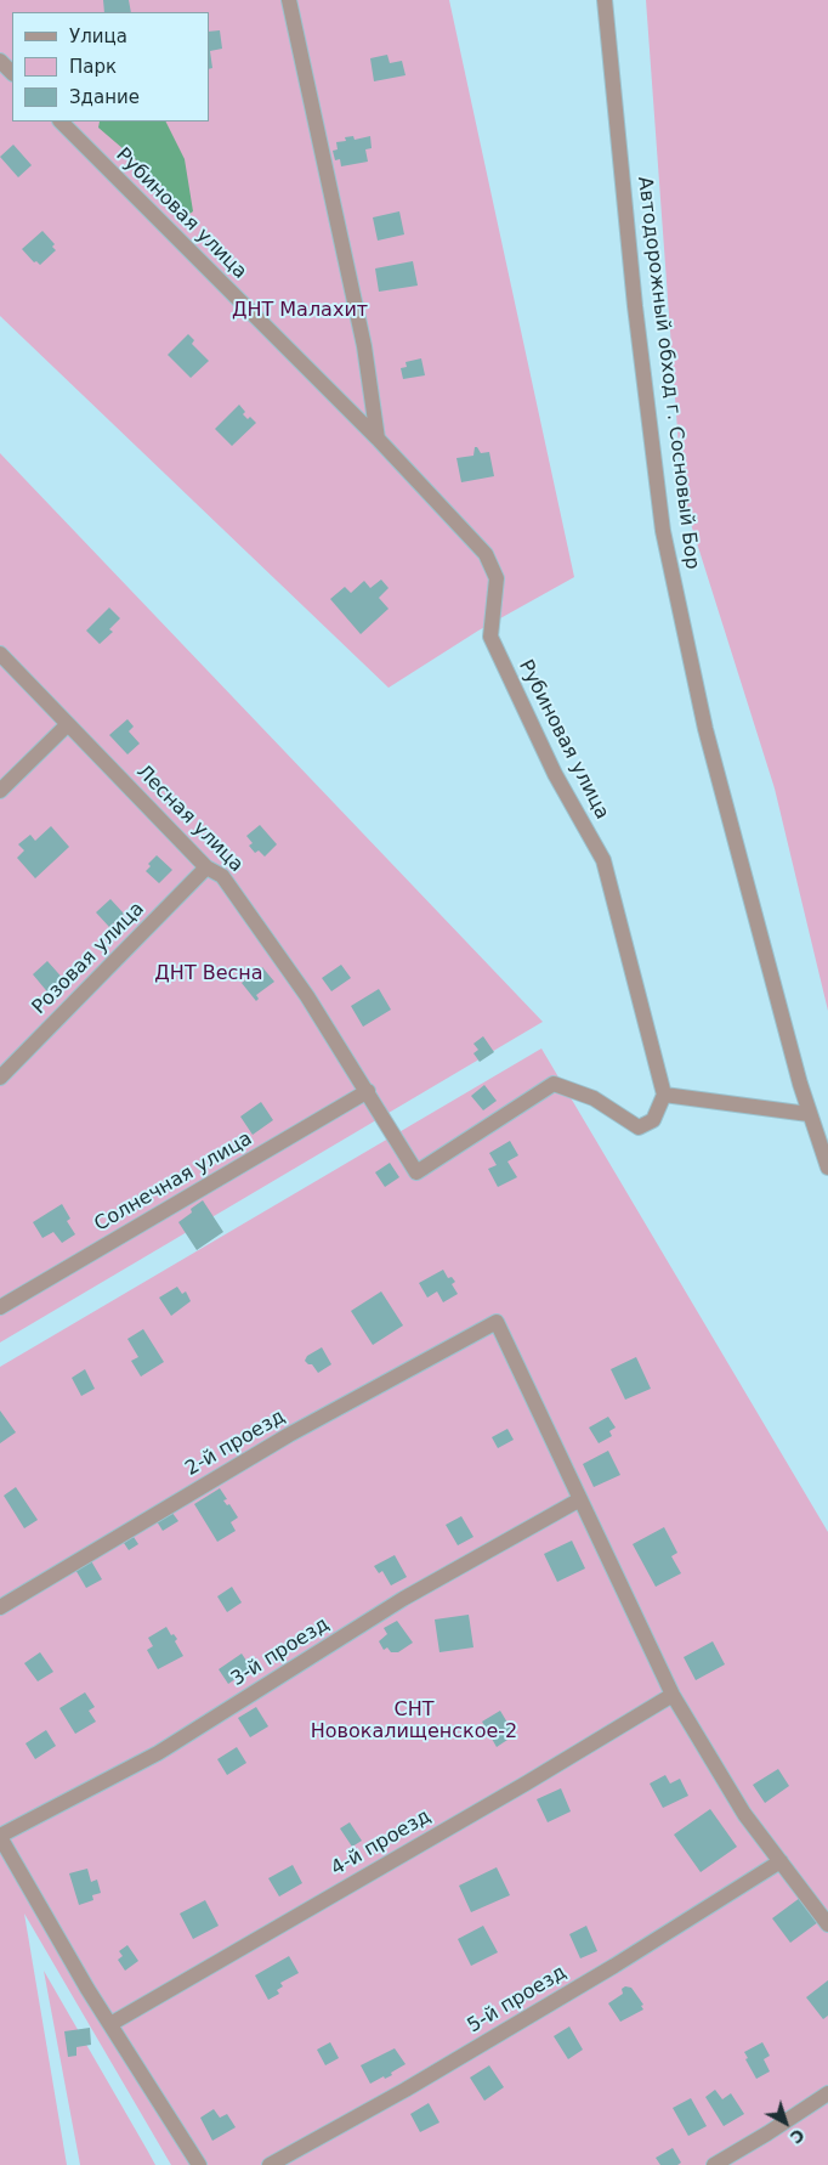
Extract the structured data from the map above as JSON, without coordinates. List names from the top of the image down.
{
  "streets": {
    "street": [
      "Рубиновая улица",
      "Автодорожный обход г. Сосновый Бор",
      "Лесная улица",
      "Розовая улица",
      "Солнечная улица",
      "2-й проезд",
      "3-й проезд",
      "4-й проезд",
      "5-й проезд"
    ]
  },
  "crossings": [
    ["Рубиновая улица", "Лесная улица"],
    ["Лесная улица", "Розовая улица"],
    ["Лесная улица", "Солнечная улица"],
    ["2-й проезд", "3-й проезд"]
  ],
  "parks": ["ДНТ Малахит", "ДНТ Весна", "СНТ Новокалищенское-2"],
  "legend": ["Улица", "Парк", "Здание"],
  "north": "bottom right"
}
